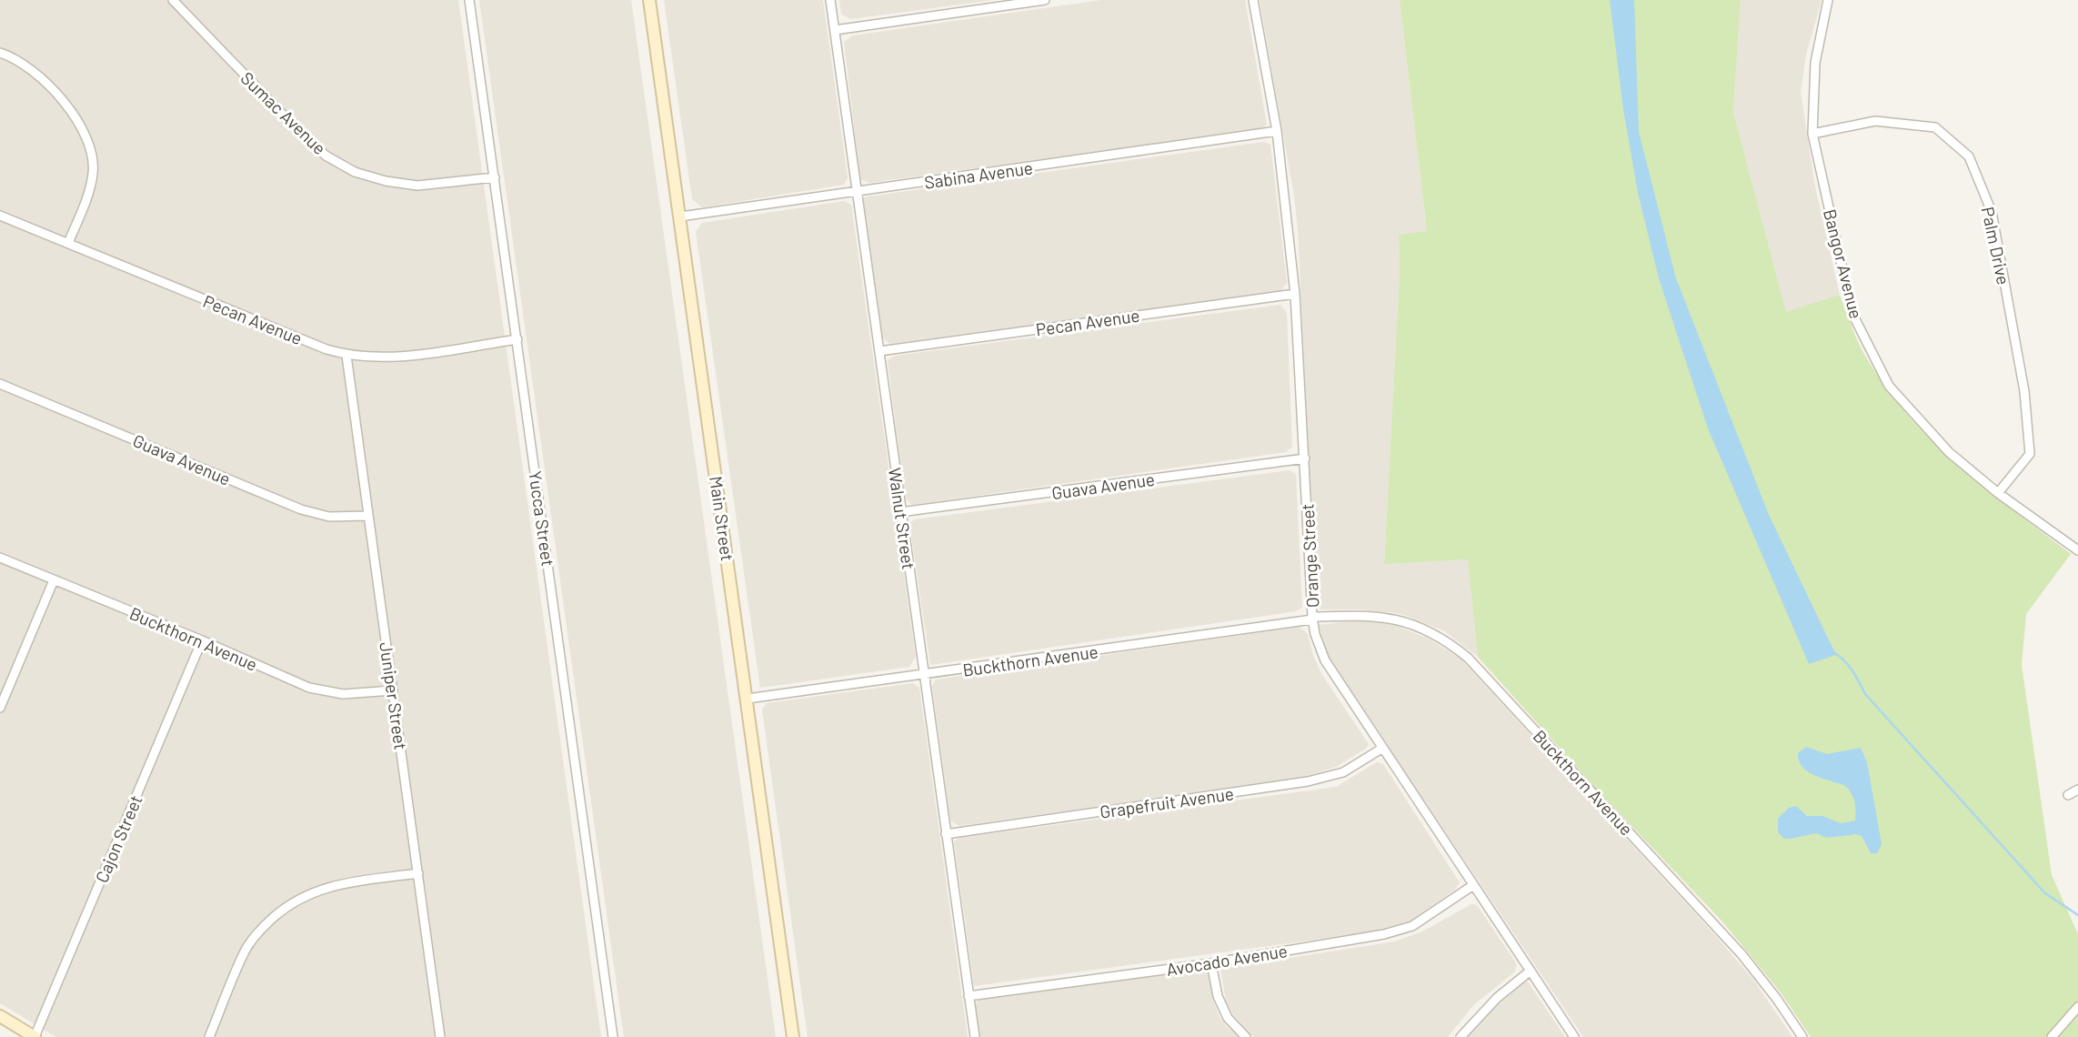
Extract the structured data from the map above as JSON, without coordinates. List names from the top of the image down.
{
  "streets": {
    "main road": ["Main Street"],
    "street": [
      "Sumac Avenue",
      "Sabina Avenue",
      "Palm Drive",
      "Bangor Avenue",
      "Pecan Avenue",
      "Guava Avenue",
      "Yucca Street",
      "Walnut Street",
      "Orange Street",
      "Buckthorn Avenue",
      "Juniper Street",
      "Grapefruit Avenue",
      "Cajon Street",
      "Avocado Avenue"
    ]
  },
  "crossings": [
    ["Sumac Avenue", "Yucca Street"],
    ["Sabina Avenue", "Main Street"],
    ["Sabina Avenue", "Walnut Street"],
    ["Sabina Avenue", "Orange Street"],
    ["Palm Drive", "Bangor Avenue"],
    ["Pecan Avenue", "Yucca Street"],
    ["Pecan Avenue", "Walnut Street"],
    ["Pecan Avenue", "Orange Street"],
    ["Pecan Avenue", "Juniper Street"],
    ["Guava Avenue", "Walnut Street"],
    ["Guava Avenue", "Orange Street"],
    ["Guava Avenue", "Juniper Street"],
    ["Main Street", "Buckthorn Avenue"],
    ["Walnut Street", "Buckthorn Avenue"],
    ["Walnut Street", "Grapefruit Avenue"],
    ["Walnut Street", "Avocado Avenue"],
    ["Orange Street", "Buckthorn Avenue"],
    ["Orange Street", "Grapefruit Avenue"],
    ["Orange Street", "Avocado Avenue"],
    ["Buckthorn Avenue", "Juniper Street"],
    ["Buckthorn Avenue", "Cajon Street"]
  ]
}
